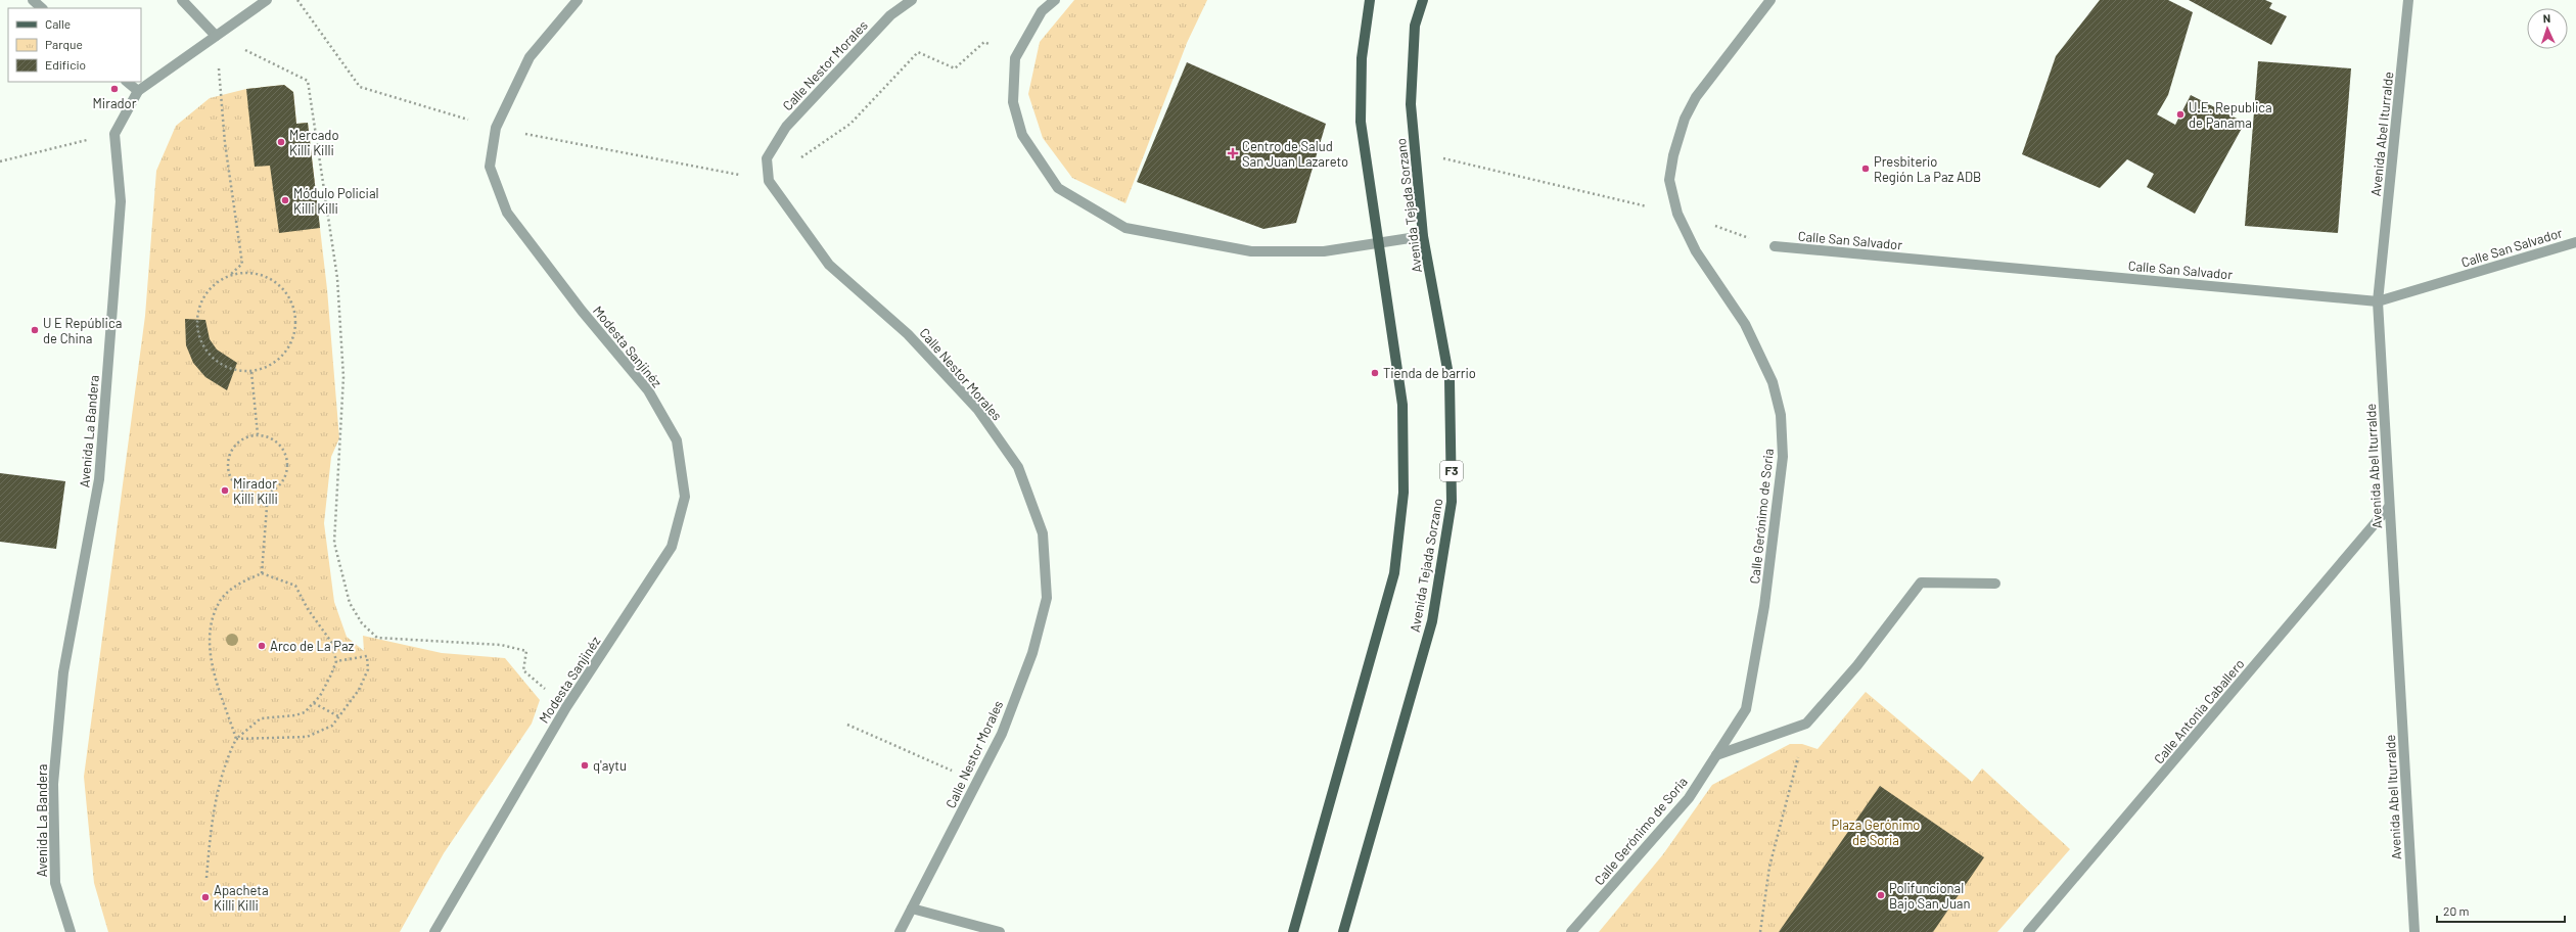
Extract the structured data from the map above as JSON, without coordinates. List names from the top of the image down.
{
  "streets": {
    "main road": ["Avenida Tejada Sorzano", "F3"],
    "street": [
      "Calle Nestor Morales",
      "Avenida Abel Iturralde",
      "Calle San Salvador",
      "Modesta Sanjinéz",
      "Avenida La Bandera",
      "Calle Gerónimo de Soria",
      "Calle Antonia Caballero"
    ]
  },
  "crossings": [
    ["Avenida Abel Iturralde", "Calle San Salvador"],
    ["Avenida Abel Iturralde", "Calle Antonia Caballero"]
  ],
  "parks": ["Plaza Gerónimo de Soria"],
  "places": {
    "other": [
      "Mirador",
      "U.E. Republica de Panama",
      "Mercado Killi Killi",
      "Presbiterio Región La Paz ADB",
      "Módulo Policial Killi Killi",
      "U E República de China",
      "Tienda de barrio",
      "Mirador Killi Killi",
      "Arco de La Paz",
      "q'aytu",
      "Polifuncional Bajo San Juan",
      "Apacheta Killi Killi"
    ],
    "health": ["Centro de Salud San Juan Lazareto"]
  },
  "legend": ["Calle", "Parque", "Edificio"],
  "scale_bar": "20 m",
  "north": "top"
}
